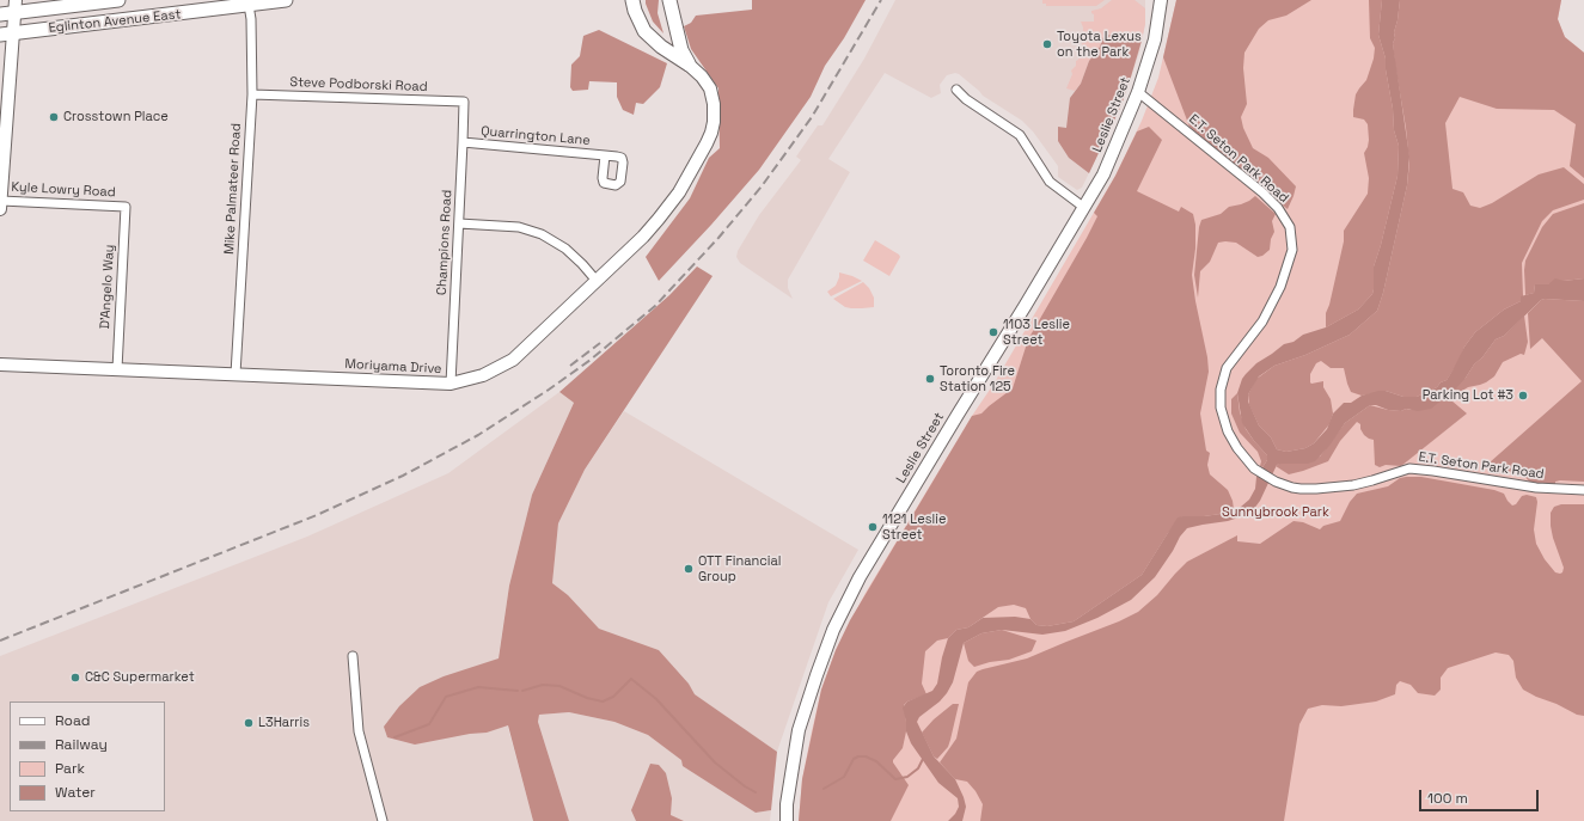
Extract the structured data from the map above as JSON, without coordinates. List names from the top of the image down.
{
  "streets": {
    "main road": ["Eglinton Avenue East", "Leslie Street", "Moriyama Drive"],
    "street": [
      "Steve Podborski Road",
      "Quarrington Lane",
      "E.T. Seton Park Road",
      "Mike Palmateer Road",
      "Kyle Lowry Road",
      "Champions Road",
      "D'Angelo Way"
    ]
  },
  "crossings": [
    ["Eglinton Avenue East", "Mike Palmateer Road"],
    ["Steve Podborski Road", "Mike Palmateer Road"],
    ["Steve Podborski Road", "Champions Road"],
    ["Leslie Street", "E.T. Seton Park Road"],
    ["Quarrington Lane", "Champions Road"],
    ["Mike Palmateer Road", "Moriyama Drive"],
    ["Kyle Lowry Road", "D'Angelo Way"],
    ["Champions Road", "Moriyama Drive"],
    ["D'Angelo Way", "Moriyama Drive"]
  ],
  "parks": ["Sunnybrook Park"],
  "places": [
    "Toyota Lexus on the Park",
    "Crosstown Place",
    "1103 Leslie Street",
    "Toronto Fire Station 125",
    "Parking Lot #3",
    "1121 Leslie Street",
    "OTT Financial Group",
    "C&C Supermarket",
    "L3Harris"
  ],
  "legend": [
    "Road",
    "Railway",
    "Park",
    "Water"
  ],
  "scale_bar": "100 m"
}
